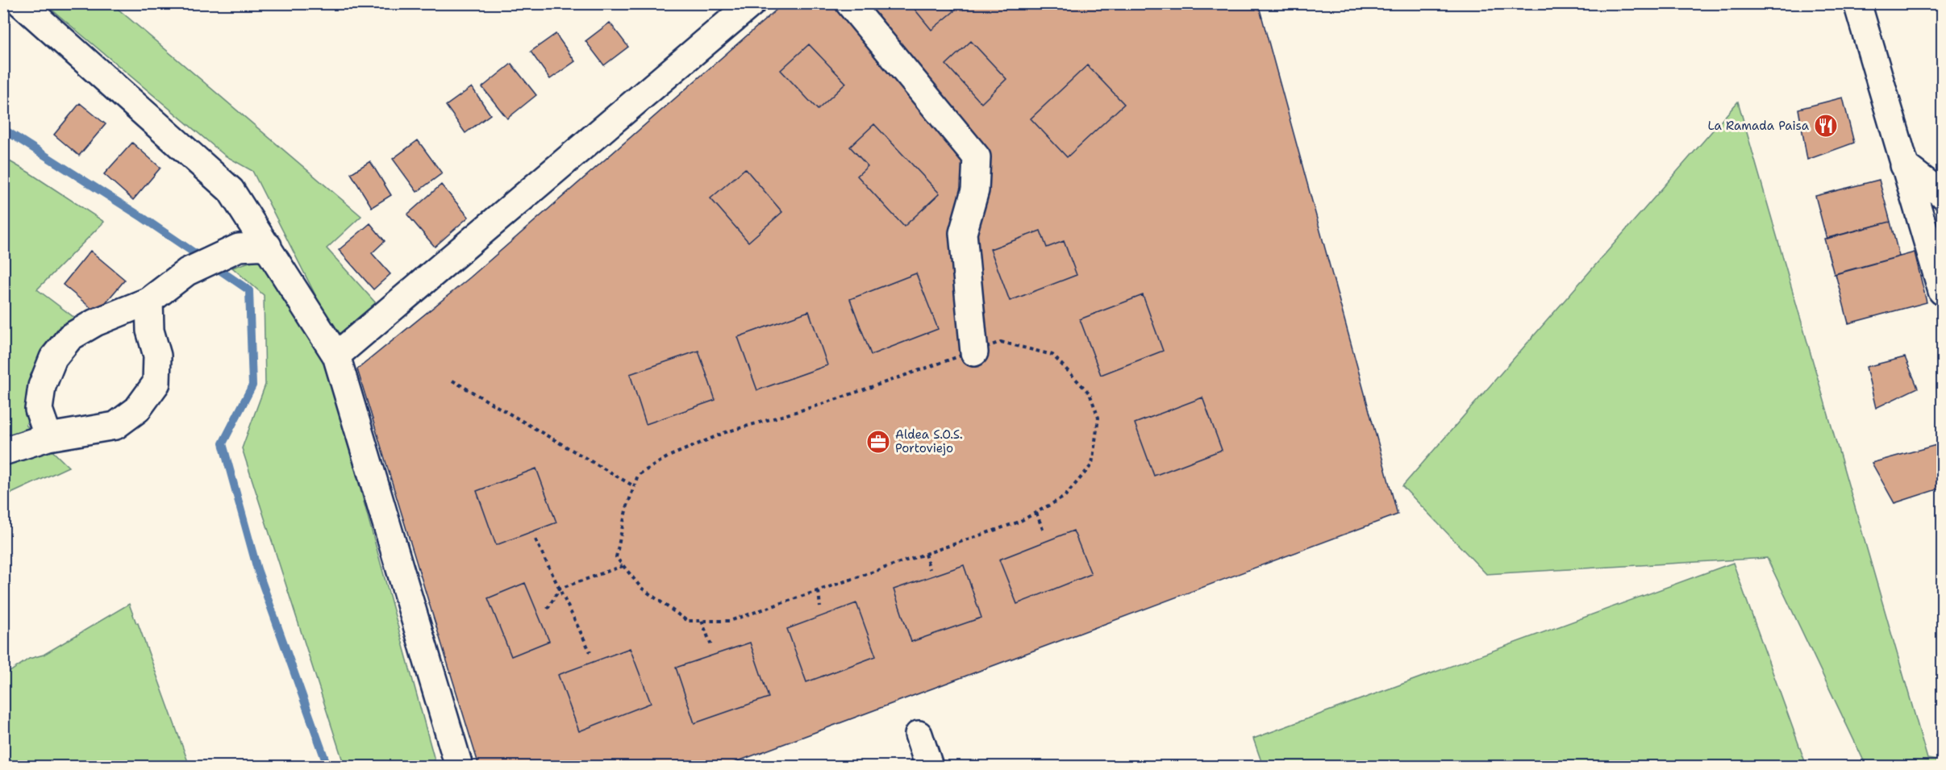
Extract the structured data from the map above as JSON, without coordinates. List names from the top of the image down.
{
  "places": {
    "restaurant": ["La Ramada Paisa"],
    "office": ["Aldea S.O.S. Portoviejo"]
  }
}
